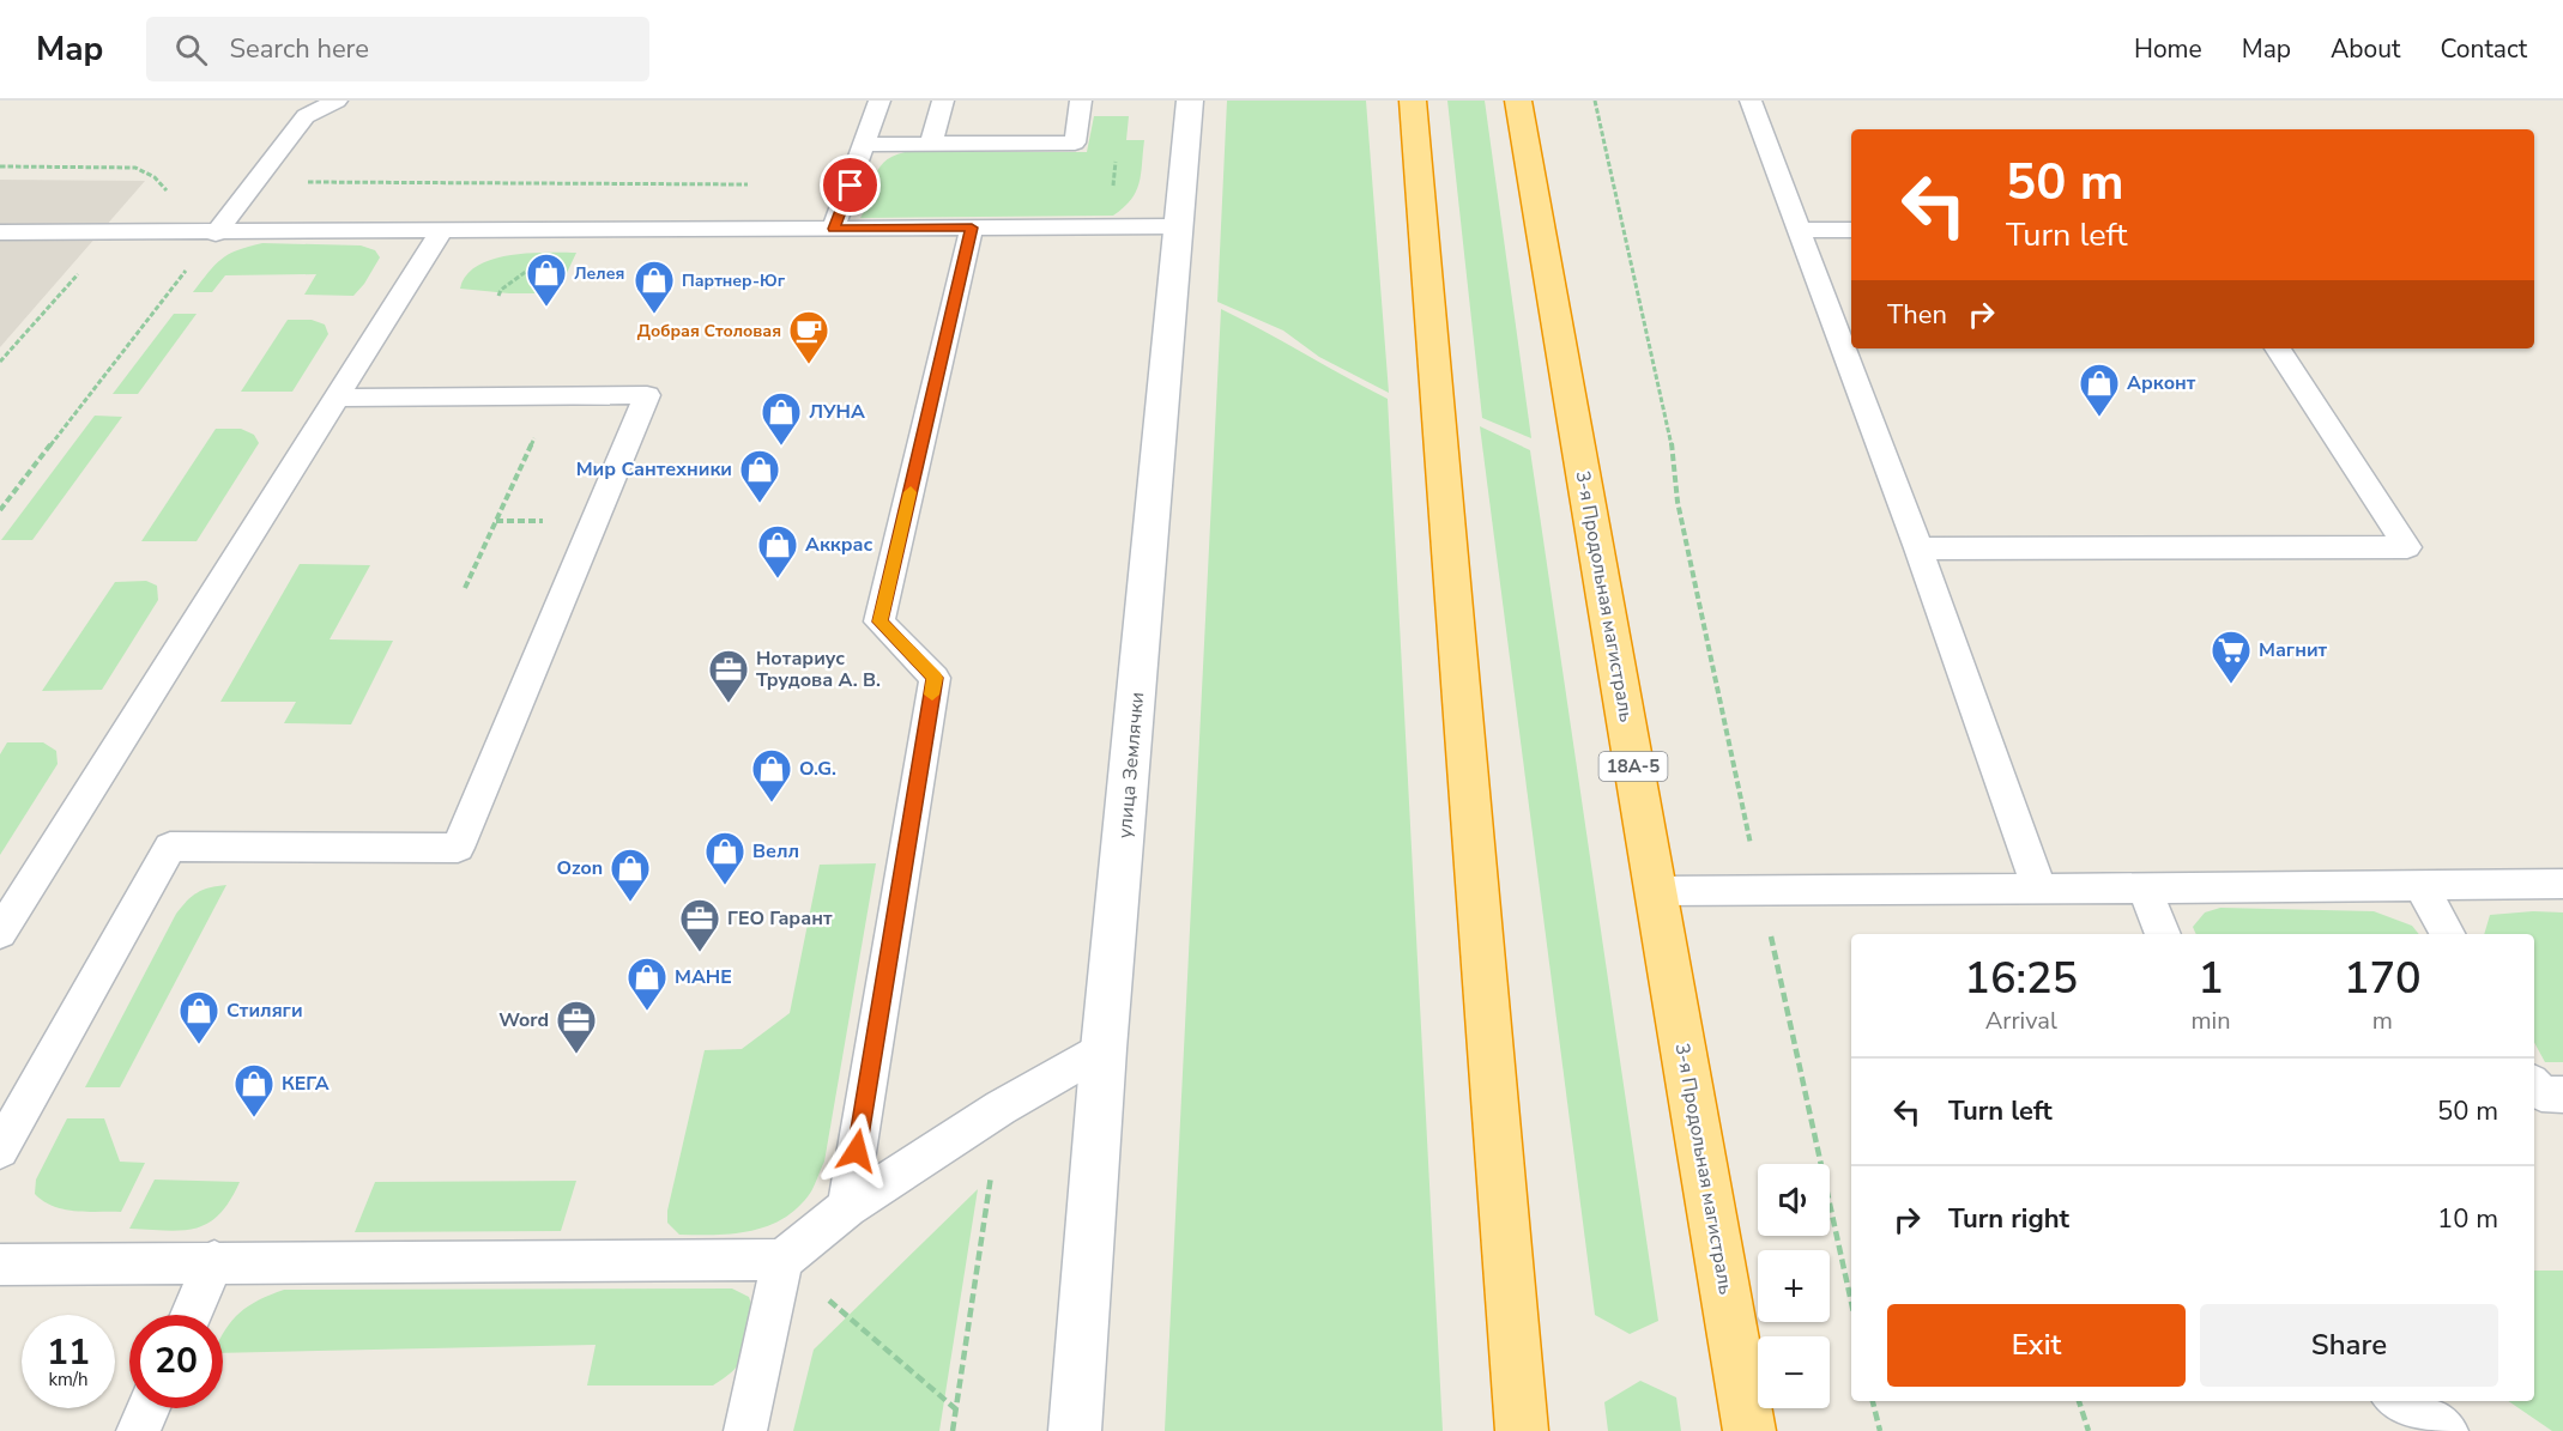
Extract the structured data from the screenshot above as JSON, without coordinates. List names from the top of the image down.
{
  "streets": {
    "highway": ["3-я Продольная магистраль", "18А-5"],
    "main road": ["улица Землячки"]
  },
  "places": {
    "shop": [
      "Лелея",
      "Партнер-Юг",
      "Арконт",
      "ЛУНА",
      "Мир Сантехники",
      "Аккрас",
      "O.G.",
      "Велл",
      "Ozon",
      "МАНЕ",
      "Стиляги",
      "КЕГА"
    ],
    "cafe": ["Добрая Столовая"],
    "supermarket": ["Магнит"],
    "office": ["Нотариус Трудова А. В.", "ГЕО Гарант", "Word"]
  },
  "page": {
    "header": "Map",
    "search": "Search here",
    "nav": [
      "Home",
      "Map",
      "About",
      "Contact"
    ],
    "turn": ["50 m", "Turn left"],
    "then": "Then",
    "eta": [
      "16:25",
      "Arrival",
      "1",
      "min",
      "170",
      "m"
    ],
    "list": [
      {
        "name": "Turn left",
        "value": "50 m"
      },
      {
        "name": "Turn right",
        "value": "10 m"
      }
    ],
    "map_buttons": ["+", "−"],
    "buttons": ["Exit", "Share"],
    "speed": "11 km/h",
    "limit": "20"
  }
}
